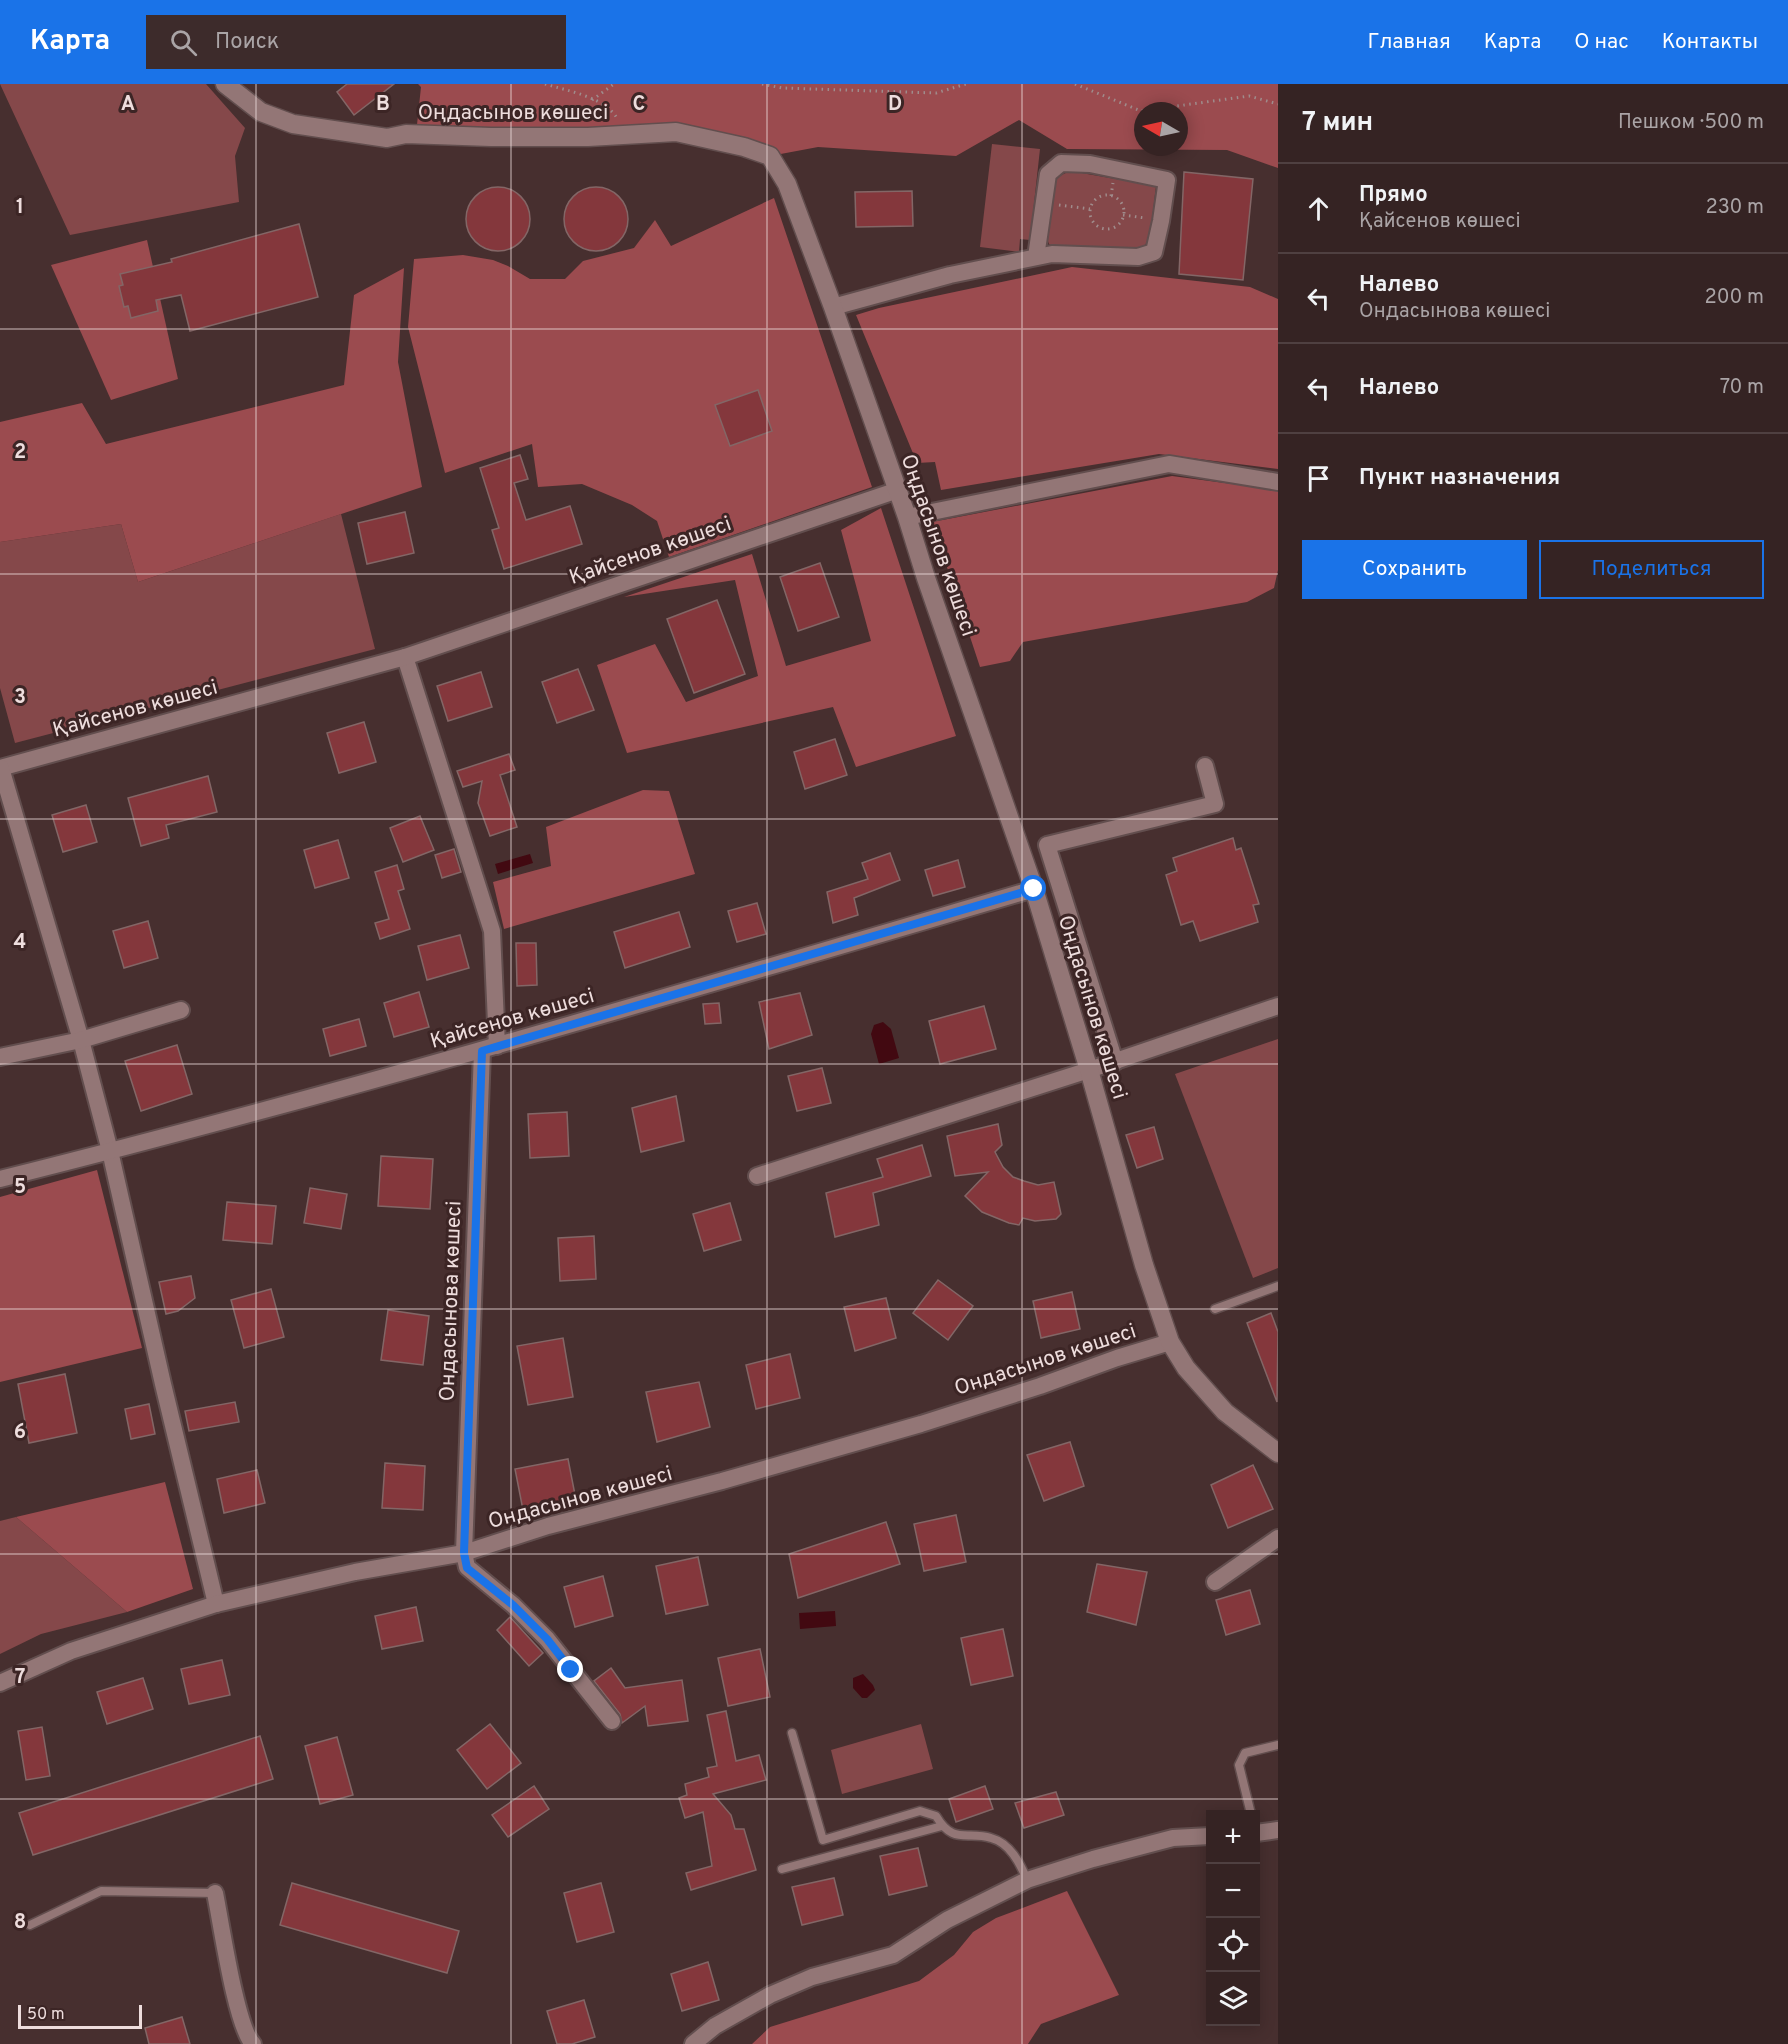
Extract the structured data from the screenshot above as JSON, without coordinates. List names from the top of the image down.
{
  "streets": {
    "street": [
      "Оңдасынов көшесі",
      "Қайсенов көшесі",
      "Ондасынова көшесі",
      "Ондасынов көшесі"
    ]
  },
  "crossings": [
    ["Оңдасынов көшесі", "Қайсенов көшесі"],
    ["Оңдасынов көшесі", "Ондасынов көшесі"],
    ["Қайсенов көшесі", "Ондасынова көшесі"],
    ["Ондасынова көшесі", "Ондасынов көшесі"]
  ],
  "scale_bar": "50 m",
  "north": "left",
  "page": {
    "header": "Карта",
    "search": "Поиск",
    "nav": [
      "Главная",
      "Карта",
      "О нас",
      "Контакты"
    ],
    "heading": ["7 мин", "Пешком · 500 m"],
    "list": [
      ["Прямо", "Қайсенов көшесі", "230 m"],
      ["Налево", "Ондасынова көшесі", "200 m"],
      ["Налево", "70 m"],
      "Пункт назначения"
    ],
    "buttons": ["Сохранить", "Поделиться"],
    "map_buttons": ["+", "−"],
    "scale": "50 m"
  },
  "grid": {
    "columns": [
      "A",
      "B",
      "C",
      "D"
    ],
    "rows": [
      "1",
      "2",
      "3",
      "4",
      "5",
      "6",
      "7",
      "8"
    ]
  }
}
